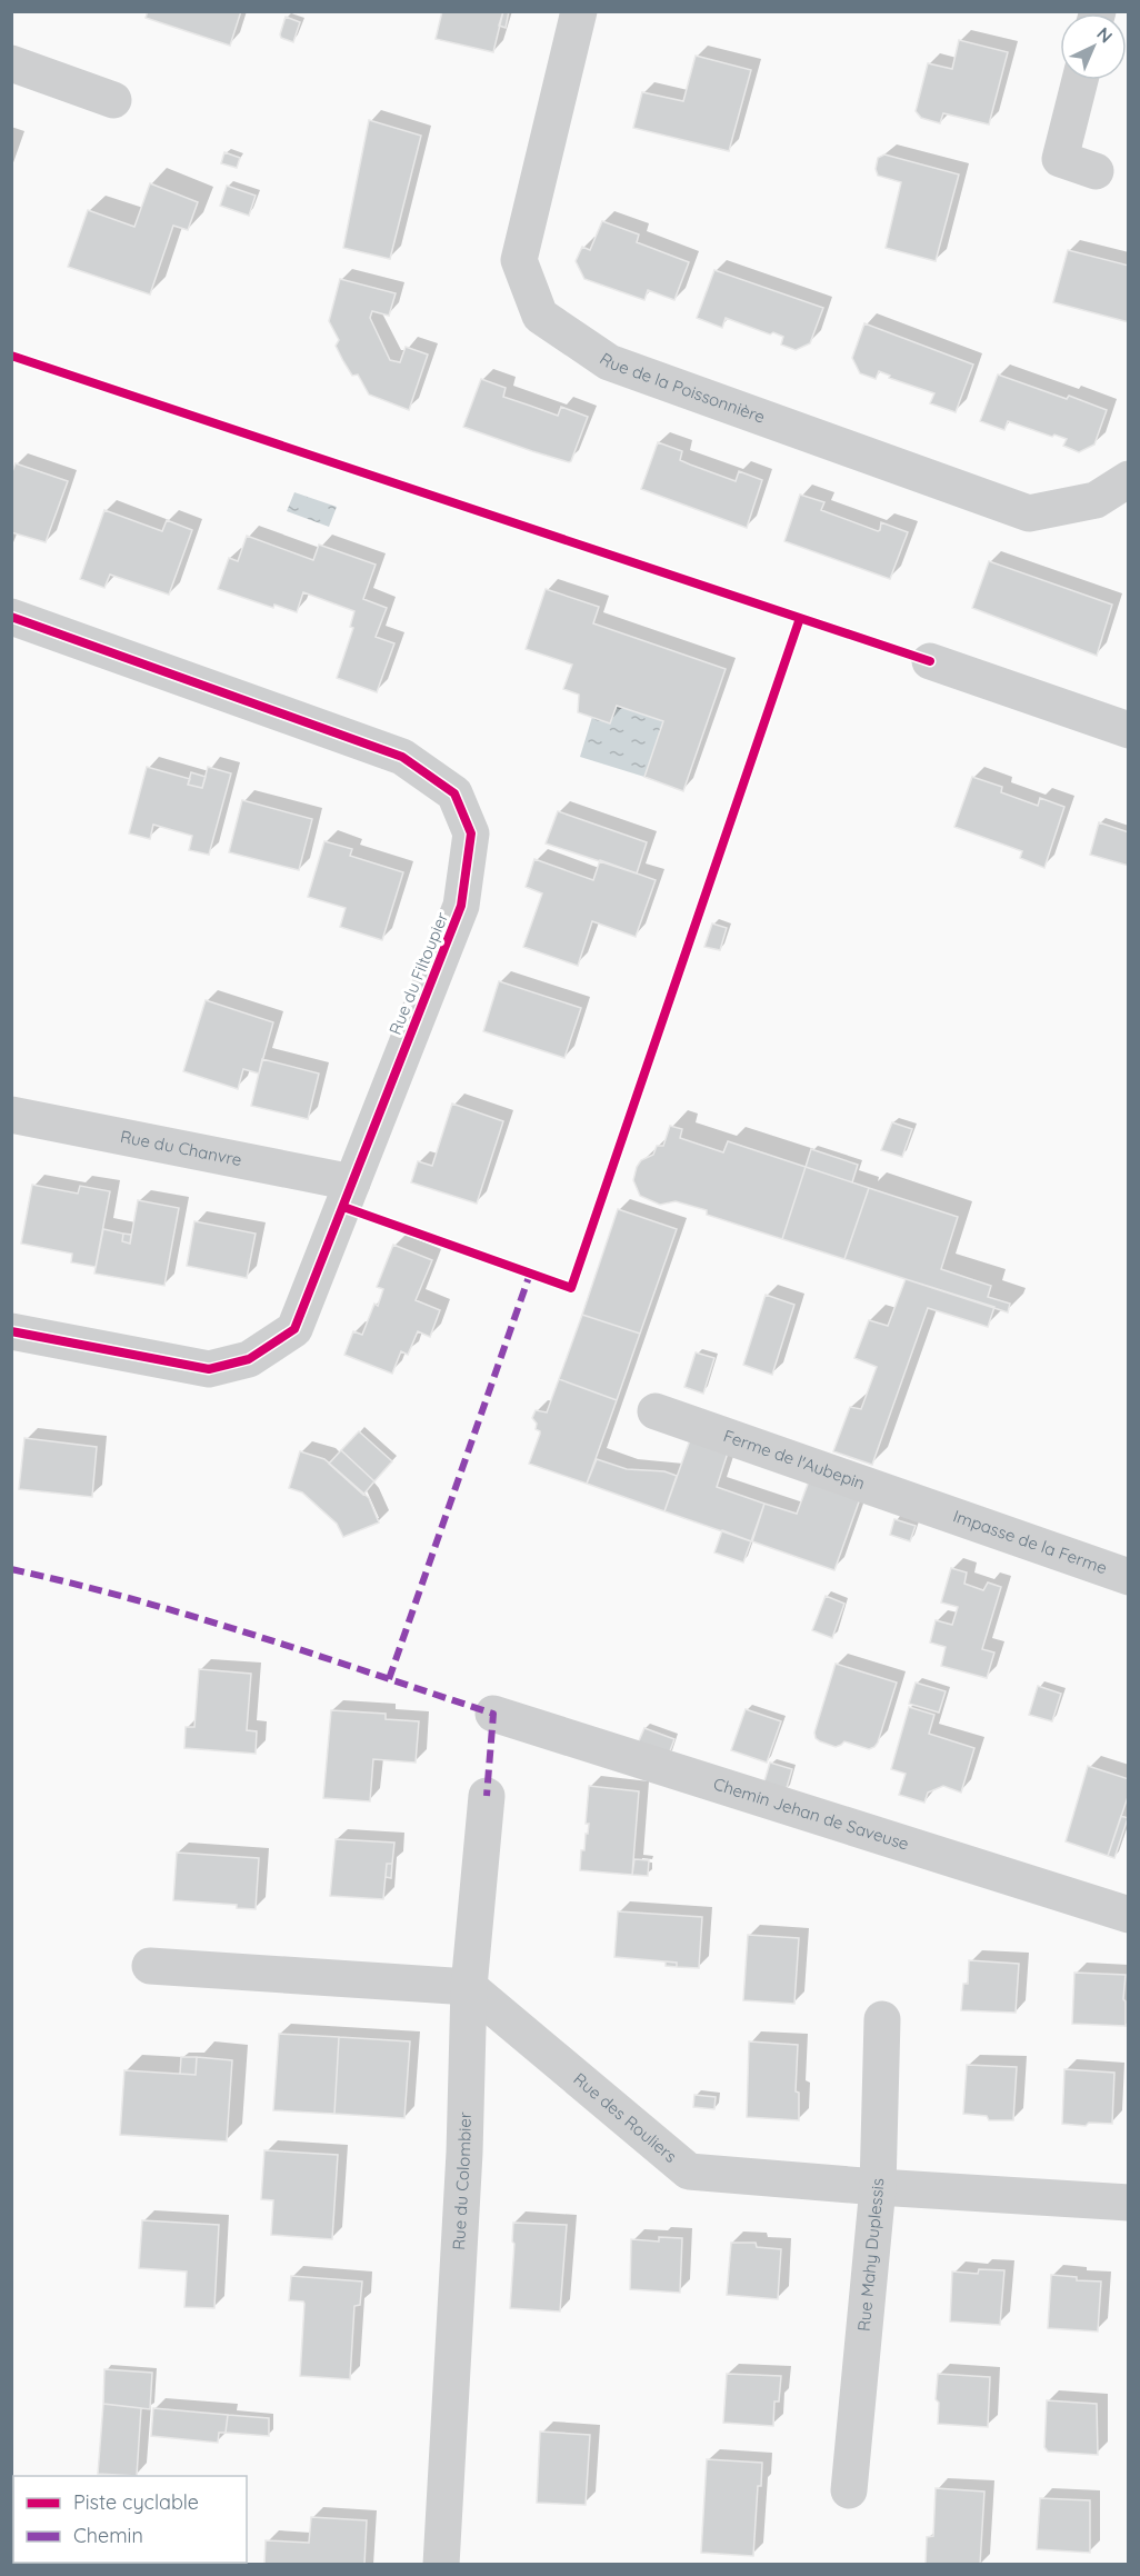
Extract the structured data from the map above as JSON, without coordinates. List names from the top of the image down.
{
  "streets": {
    "street": [
      "Rue de la Poissonnière",
      "Rue du Filtoupier",
      "Rue du Chanvre",
      "Ferme de l'Aubepin",
      "Impasse de la Ferme",
      "Chemin Jehan de Saveuse",
      "Rue des Rouliers",
      "Rue du Colombier",
      "Rue Mahy Duplessis"
    ]
  },
  "crossings": [
    ["Rue du Filtoupier", "Rue du Chanvre"],
    ["Ferme de l'Aubepin", "Impasse de la Ferme"],
    ["Rue des Rouliers", "Rue du Colombier"],
    ["Rue des Rouliers", "Rue Mahy Duplessis"]
  ],
  "legend": ["Piste cyclable", "Chemin"],
  "north": "top right"
}
